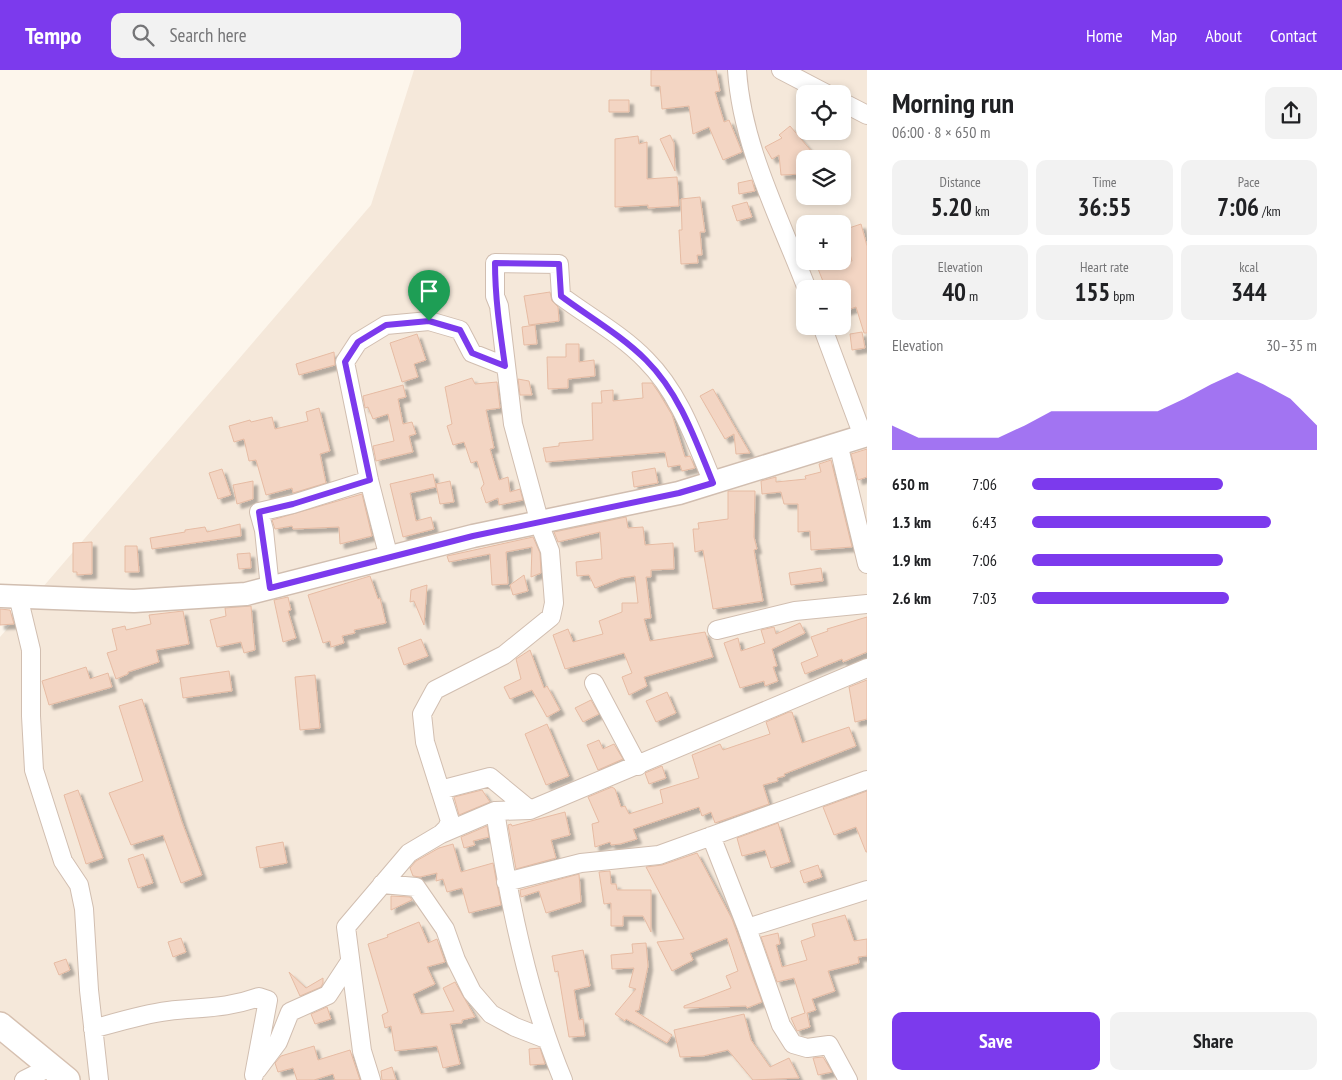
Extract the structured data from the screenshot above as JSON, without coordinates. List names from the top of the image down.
{
  "page": {
    "header": "Tempo",
    "search": "Search here",
    "nav": [
      "Home",
      "Map",
      "About",
      "Contact"
    ],
    "heading": ["Morning run", "06:00 · 8 × 650 m"],
    "map_buttons": ["+", "−"],
    "stats": [
      ["Distance", "5.20 km"],
      ["Time", "36:55"],
      ["Pace", "7:06 /km"],
      ["Elevation", "40 m"],
      ["Heart rate", "155 bpm"],
      ["kcal", "344"]
    ],
    "chart": ["Elevation", "30–35 m"],
    "list": [
      {
        "name": "650 m",
        "note": "7:06"
      },
      {
        "name": "1.3 km",
        "note": "6:43"
      },
      {
        "name": "1.9 km",
        "note": "7:06"
      },
      {
        "name": "2.6 km",
        "note": "7:03"
      }
    ],
    "buttons": ["Save", "Share"]
  }
}
